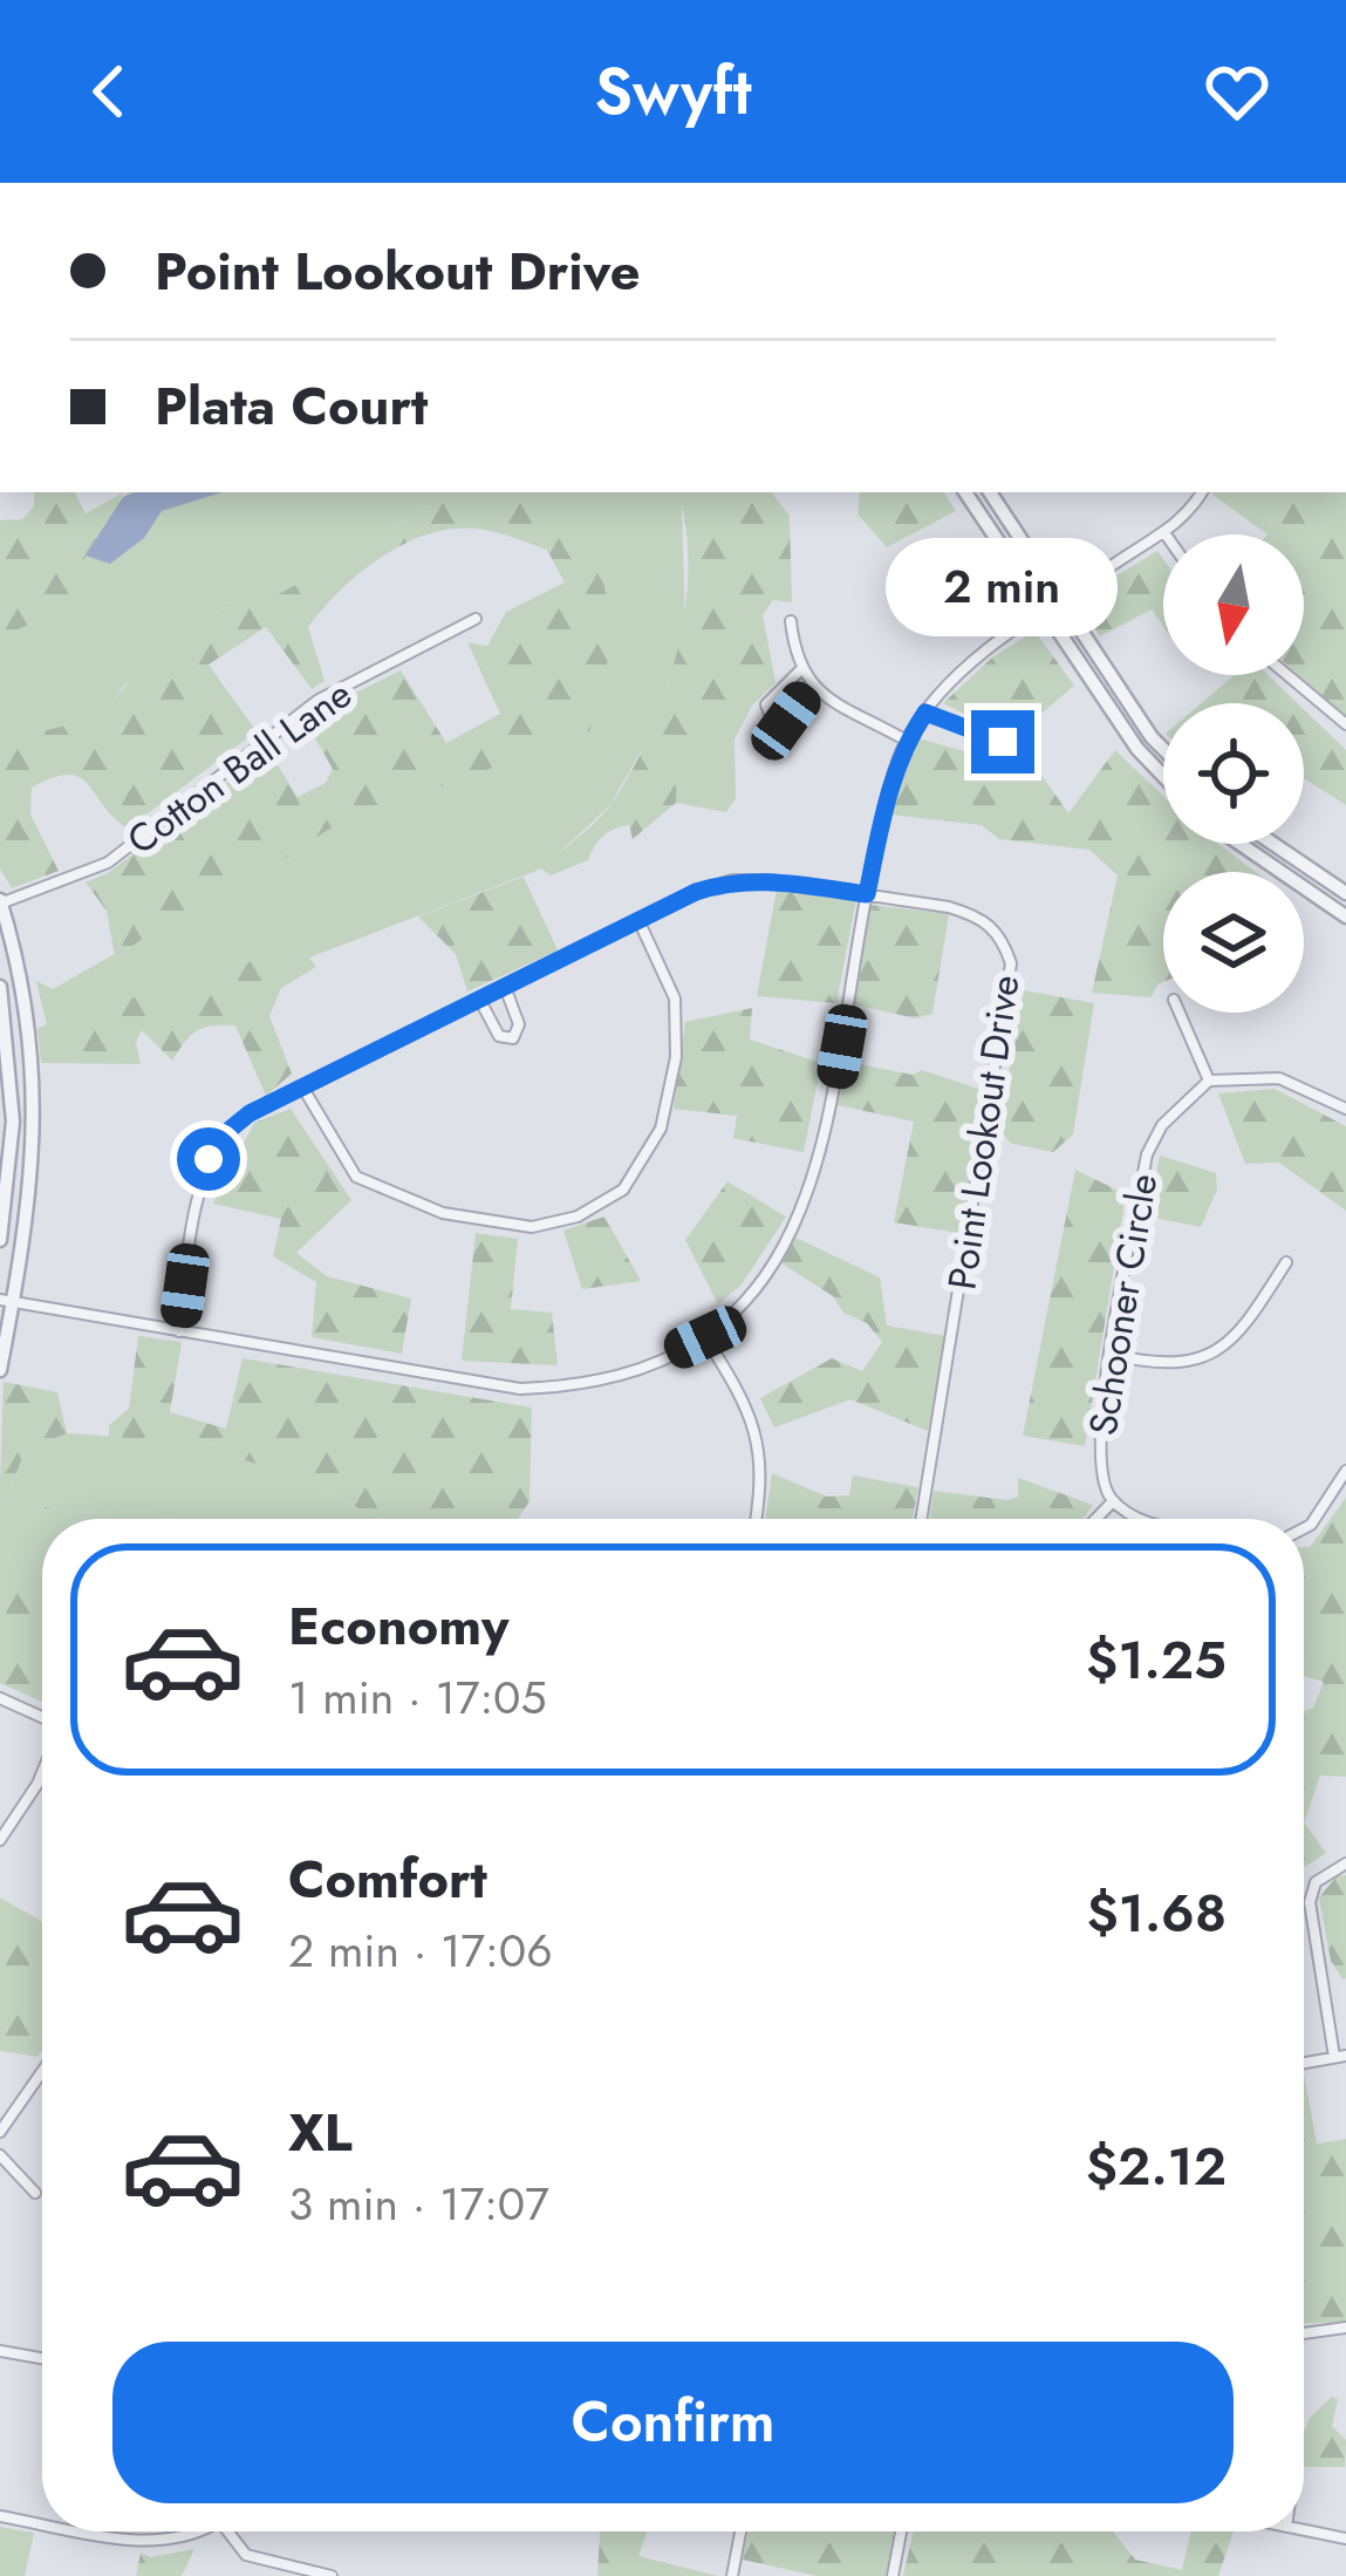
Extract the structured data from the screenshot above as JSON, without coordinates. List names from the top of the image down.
{
  "streets": {
    "street": ["Cotton Ball Lane", "Point Lookout Drive", "Schooner Circle"]
  },
  "north": "bottom",
  "page": {
    "header": "Swyft",
    "banner": ["Point Lookout Drive", "Plata Court"],
    "bubble": "2 min",
    "list": [
      {
        "name": "Economy",
        "note": "1 min · 17:05",
        "value": "$1.25"
      },
      {
        "name": "Comfort",
        "note": "2 min · 17:06",
        "value": "$1.68"
      },
      {
        "name": "XL",
        "note": "3 min · 17:07",
        "value": "$2.12"
      }
    ],
    "buttons": "Confirm"
  }
}
